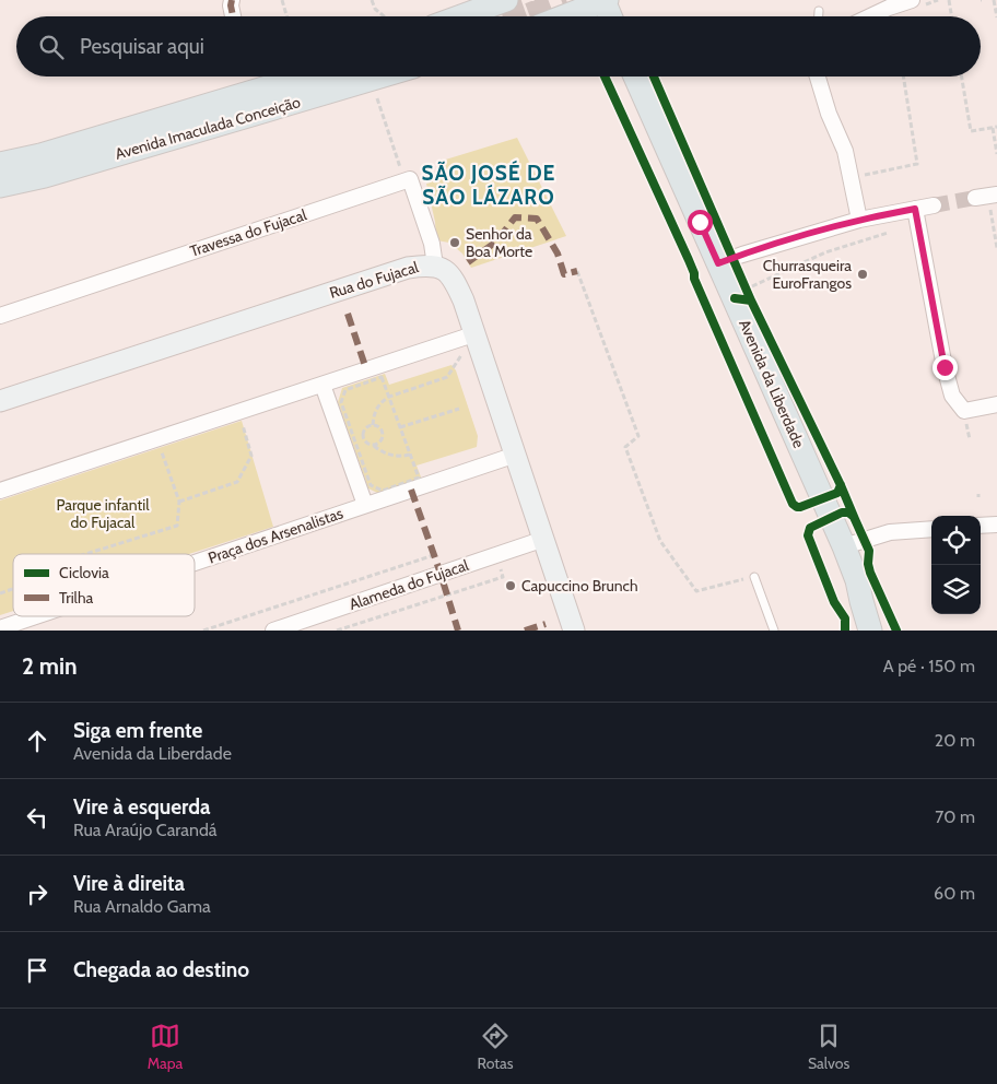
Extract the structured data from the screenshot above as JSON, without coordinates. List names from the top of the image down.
{
  "streets": {
    "main road": ["Avenida Imaculada Conceição", "Rua do Fujacal", "Avenida da Liberdade"],
    "street": ["Travessa do Fujacal", "Praça dos Arsenalistas", "Alameda do Fujacal"]
  },
  "crossings": [
    ["Travessa do Fujacal", "Rua do Fujacal"],
    ["Rua do Fujacal", "Praça dos Arsenalistas"],
    ["Rua do Fujacal", "Alameda do Fujacal"]
  ],
  "districts": ["SÃO JOSÉ DE SÃO LÁZARO"],
  "parks": ["Parque infantil do Fujacal"],
  "places": ["Senhor da Boa Morte", "Churrasqueira EuroFrangos", "Capuccino Brunch"],
  "legend": ["Ciclovia", "Trilha"],
  "page": {
    "search": "Pesquisar aqui",
    "heading": ["2 min", "A pé · 150 m"],
    "list": [
      ["Siga em frente", "Avenida da Liberdade", "20 m"],
      ["Vire à esquerda", "Rua Araújo Carandá", "70 m"],
      ["Vire à direita", "Rua Arnaldo Gama", "60 m"],
      "Chegada ao destino"
    ],
    "nav": ["Mapa", "Rotas", "Salvos"]
  }
}
